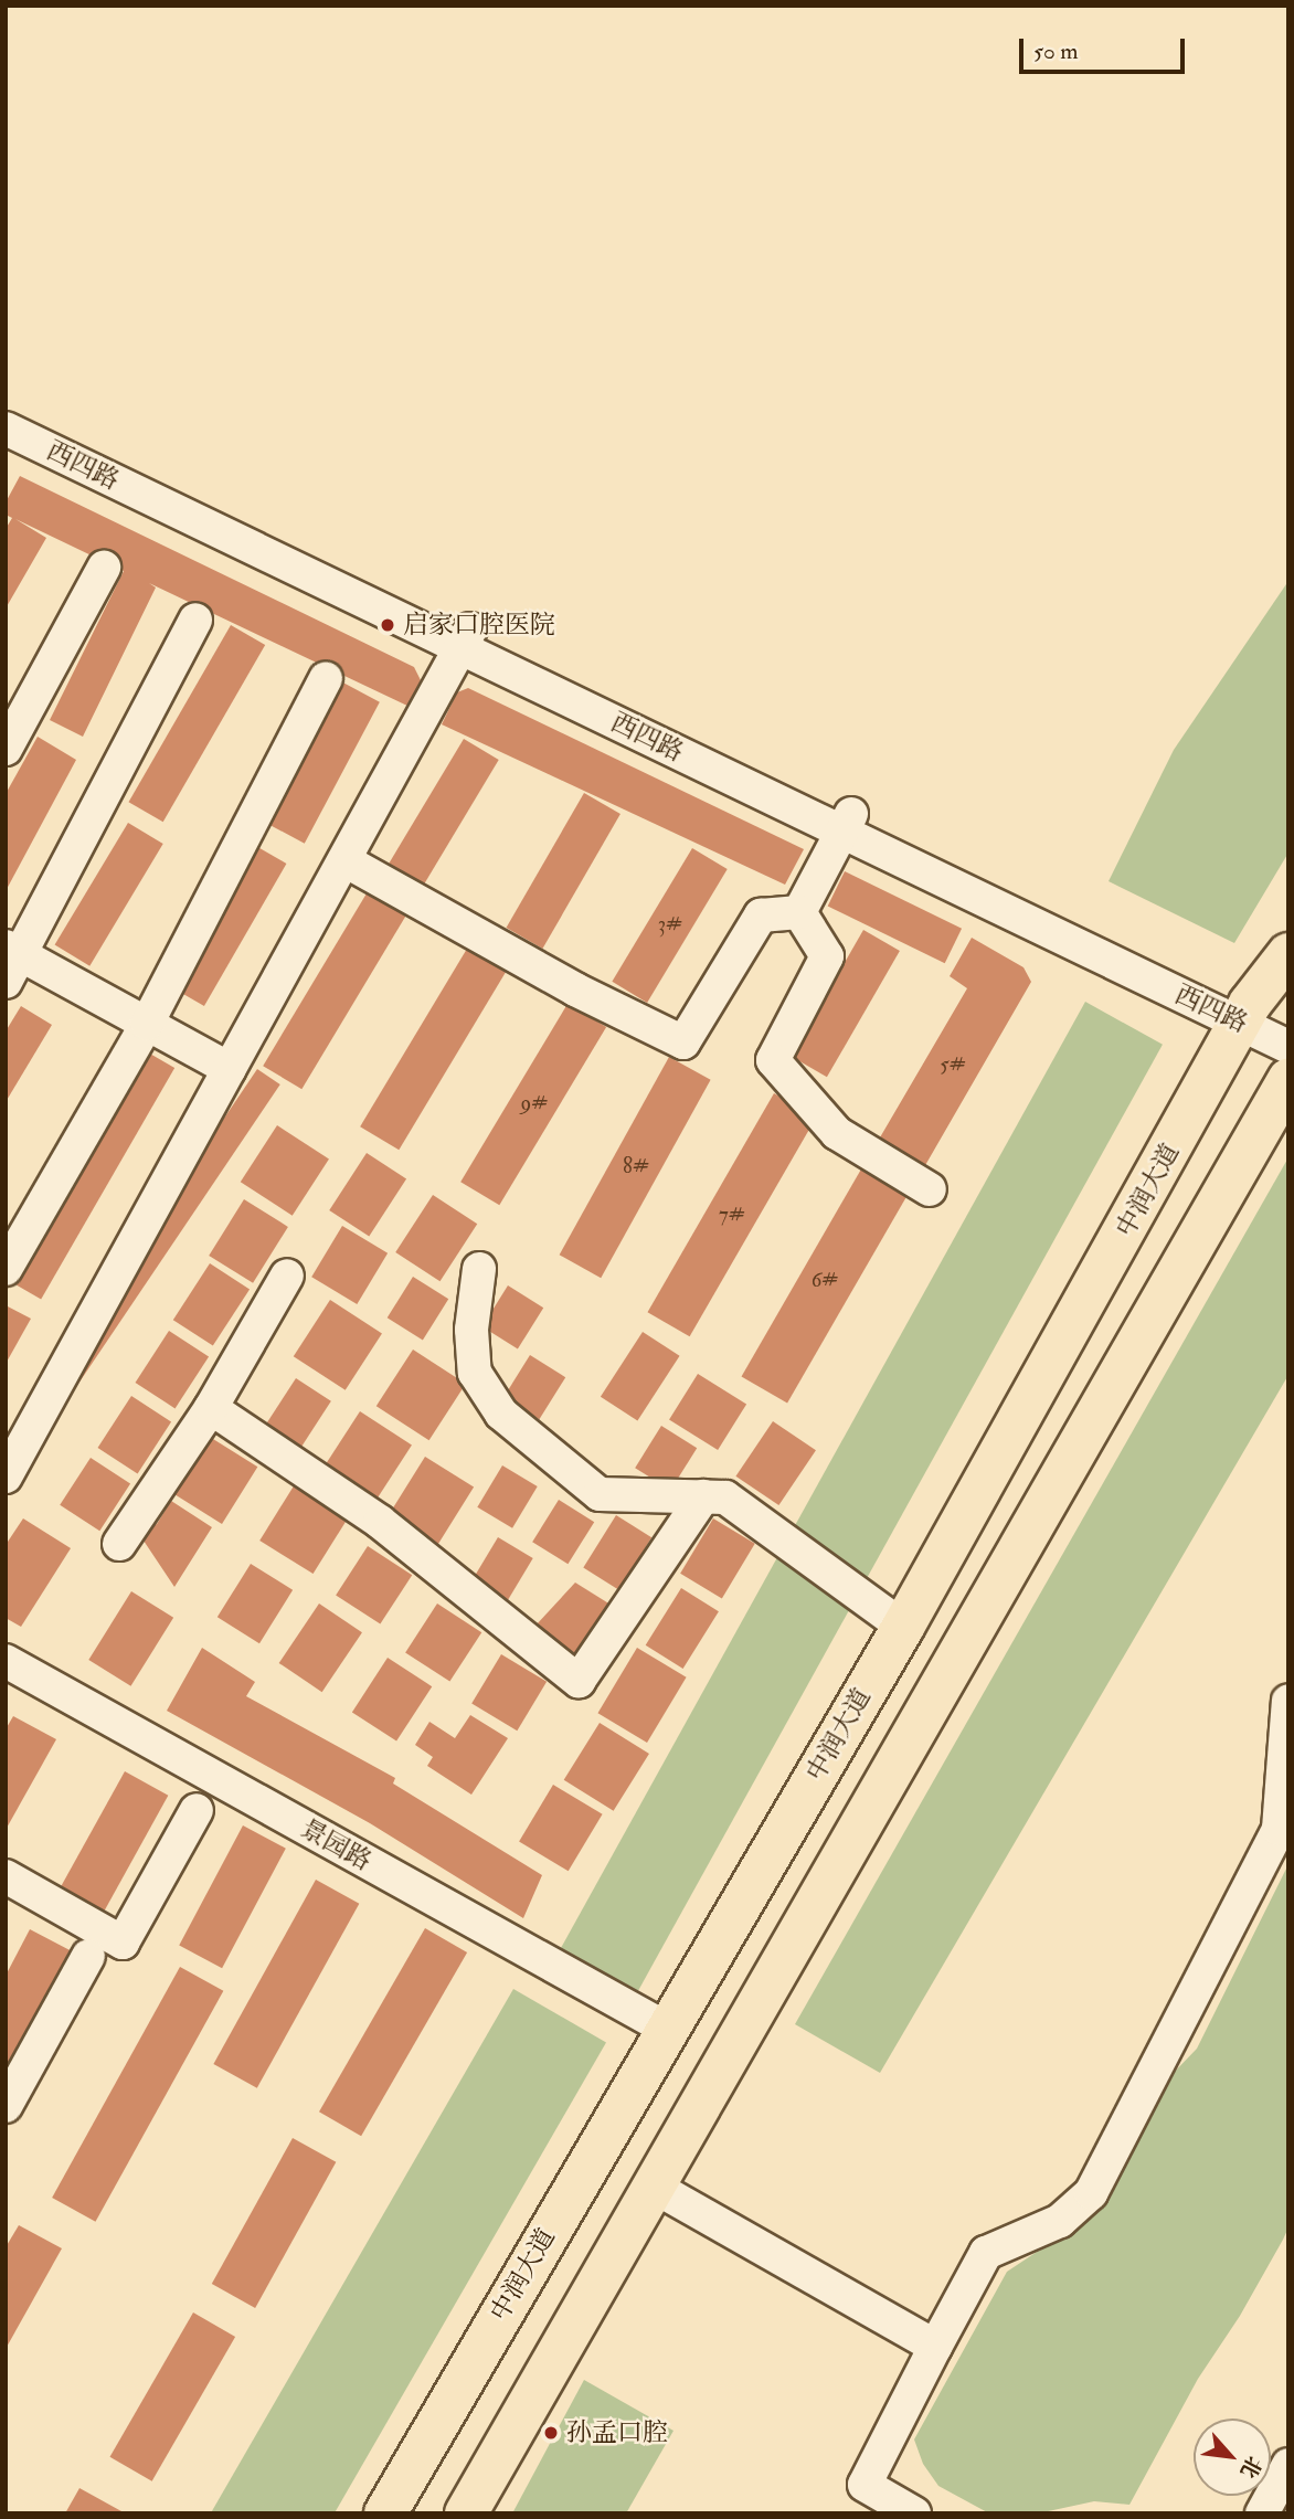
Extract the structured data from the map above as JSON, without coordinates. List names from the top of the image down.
{
  "streets": {
    "main road": ["中润大道"],
    "street": ["西四路", "景园路"]
  },
  "crossings": [
    ["西四路", "中润大道"],
    ["中润大道", "景园路"]
  ],
  "places": ["启家口腔医院", "孙孟口腔"],
  "house_numbers": [
    "3#",
    "5#",
    "9#",
    "8#",
    "7#",
    "6#"
  ],
  "scale_bar": "50 m",
  "north": "bottom right"
}
